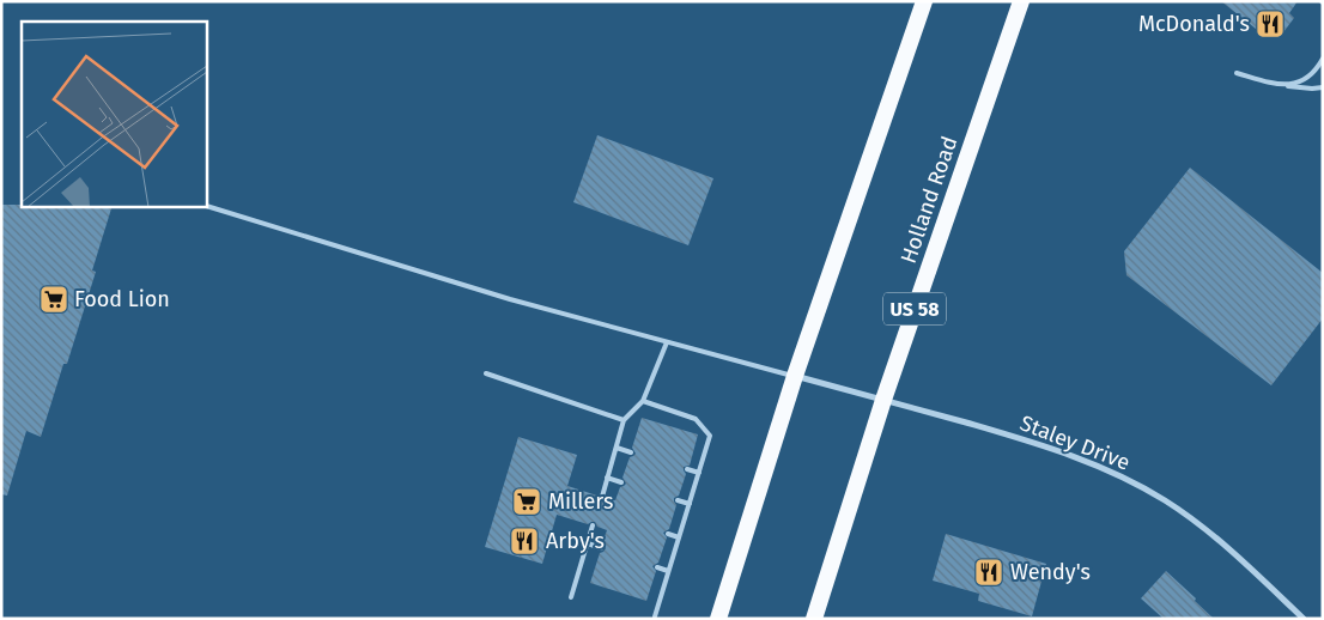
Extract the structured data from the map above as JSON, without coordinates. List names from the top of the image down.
{
  "streets": {
    "highway": ["Holland Road", "US 58"],
    "street": ["Staley Drive"]
  },
  "crossings": [
    ["Holland Road", "Staley Drive"]
  ],
  "places": {
    "restaurant": ["McDonald's", "Arby's", "Wendy's"],
    "supermarket": ["Food Lion", "Millers"]
  }
}
